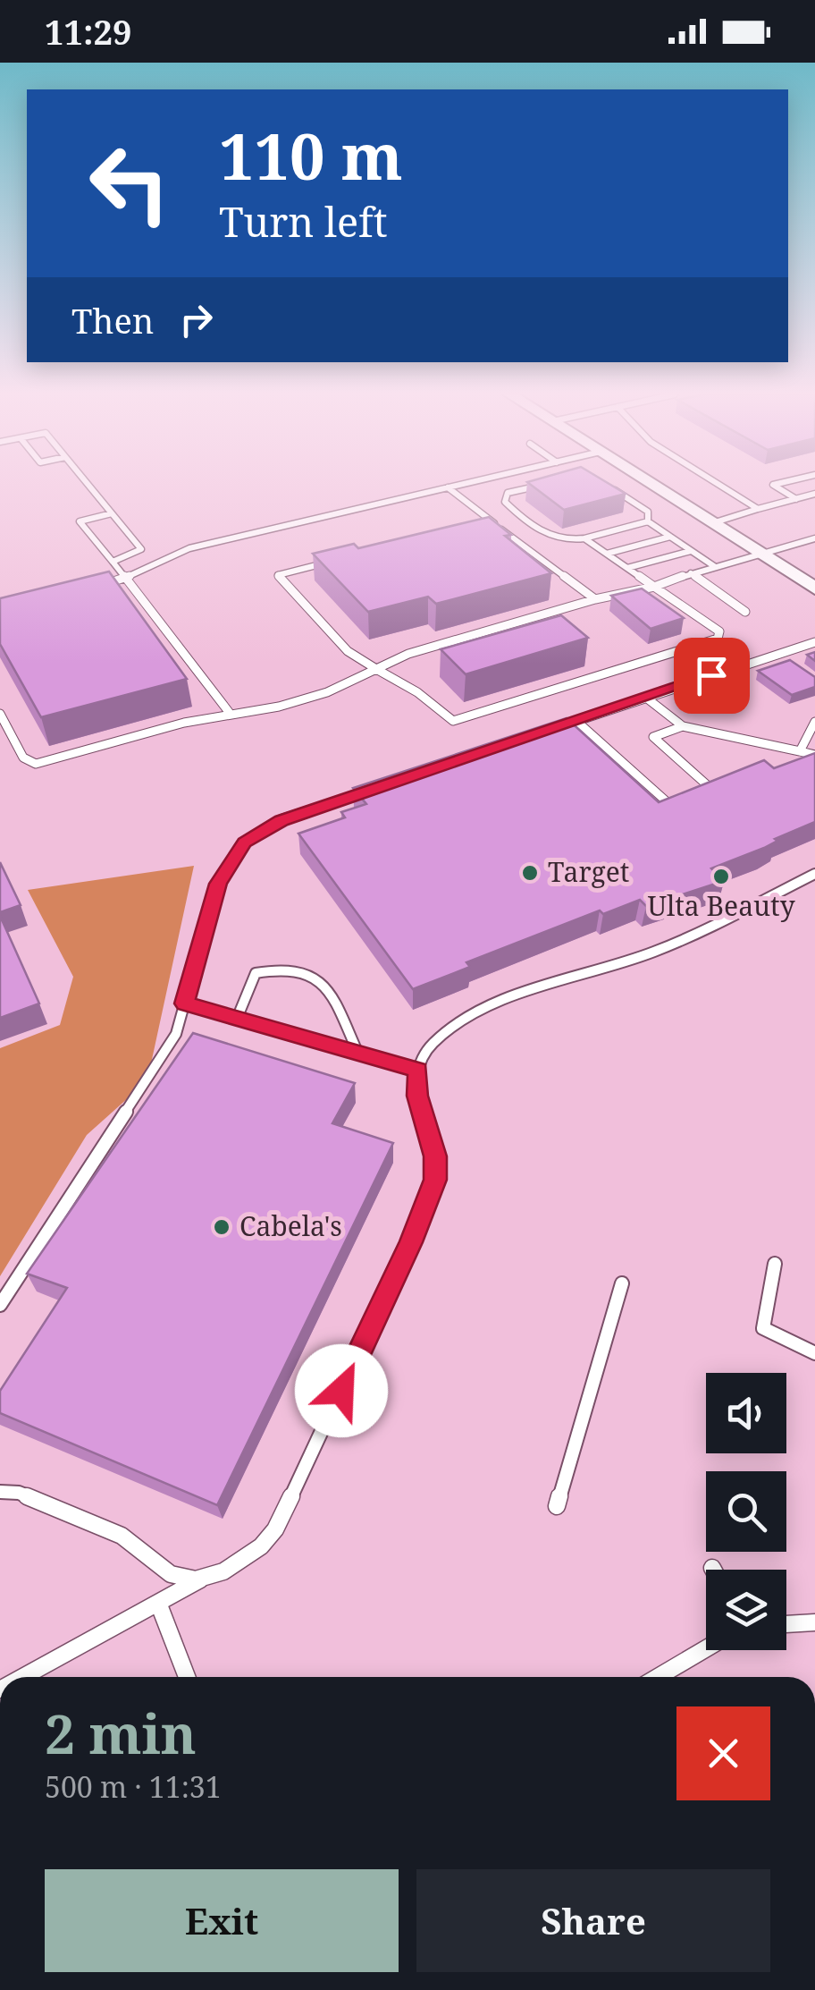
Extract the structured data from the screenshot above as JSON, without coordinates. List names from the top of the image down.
{
  "places": ["Target", "Ulta Beauty", "Cabela's"],
  "page": {
    "status": "11:29",
    "turn": ["110 m", "Turn left"],
    "then": "Then",
    "heading": ["2 min", "500 m · 11:31"],
    "buttons": ["Exit", "Share"]
  }
}
